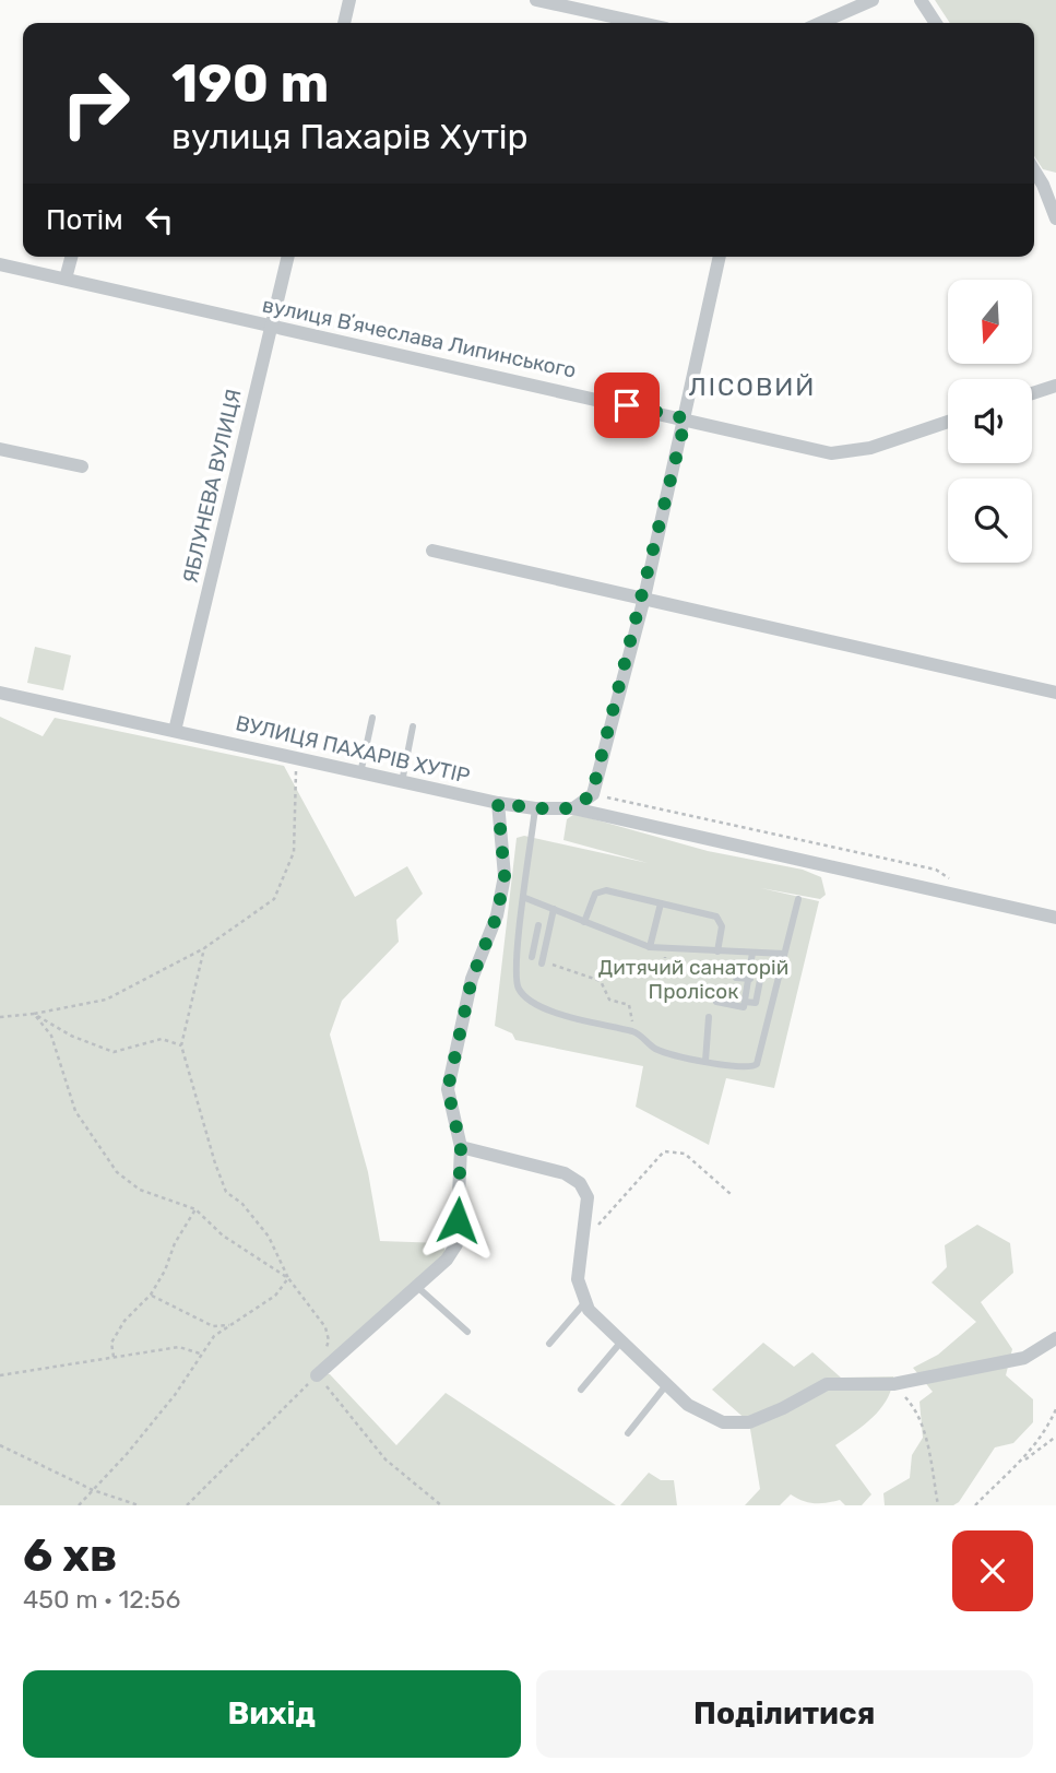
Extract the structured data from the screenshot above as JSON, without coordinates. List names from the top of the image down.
{
  "streets": {
    "street": ["вулиця Вʼячеслава Липинського", "ЯБЛУНЕВА ВУЛИЦЯ", "ВУЛИЦЯ ПАХАРІВ ХУТІР"]
  },
  "crossings": [
    ["вулиця Вʼячеслава Липинського", "ЯБЛУНЕВА ВУЛИЦЯ"],
    ["ЯБЛУНЕВА ВУЛИЦЯ", "ВУЛИЦЯ ПАХАРІВ ХУТІР"]
  ],
  "districts": ["ЛІСОВИЙ"],
  "parks": ["Дитячий санаторій Пролісок"],
  "north": "bottom",
  "page": {
    "turn": ["190 m", "вулиця Пахарів Хутір"],
    "then": "Потім",
    "heading": ["6 хв", "450 m · 12:56"],
    "buttons": ["Вихід", "Поділитися"]
  }
}
